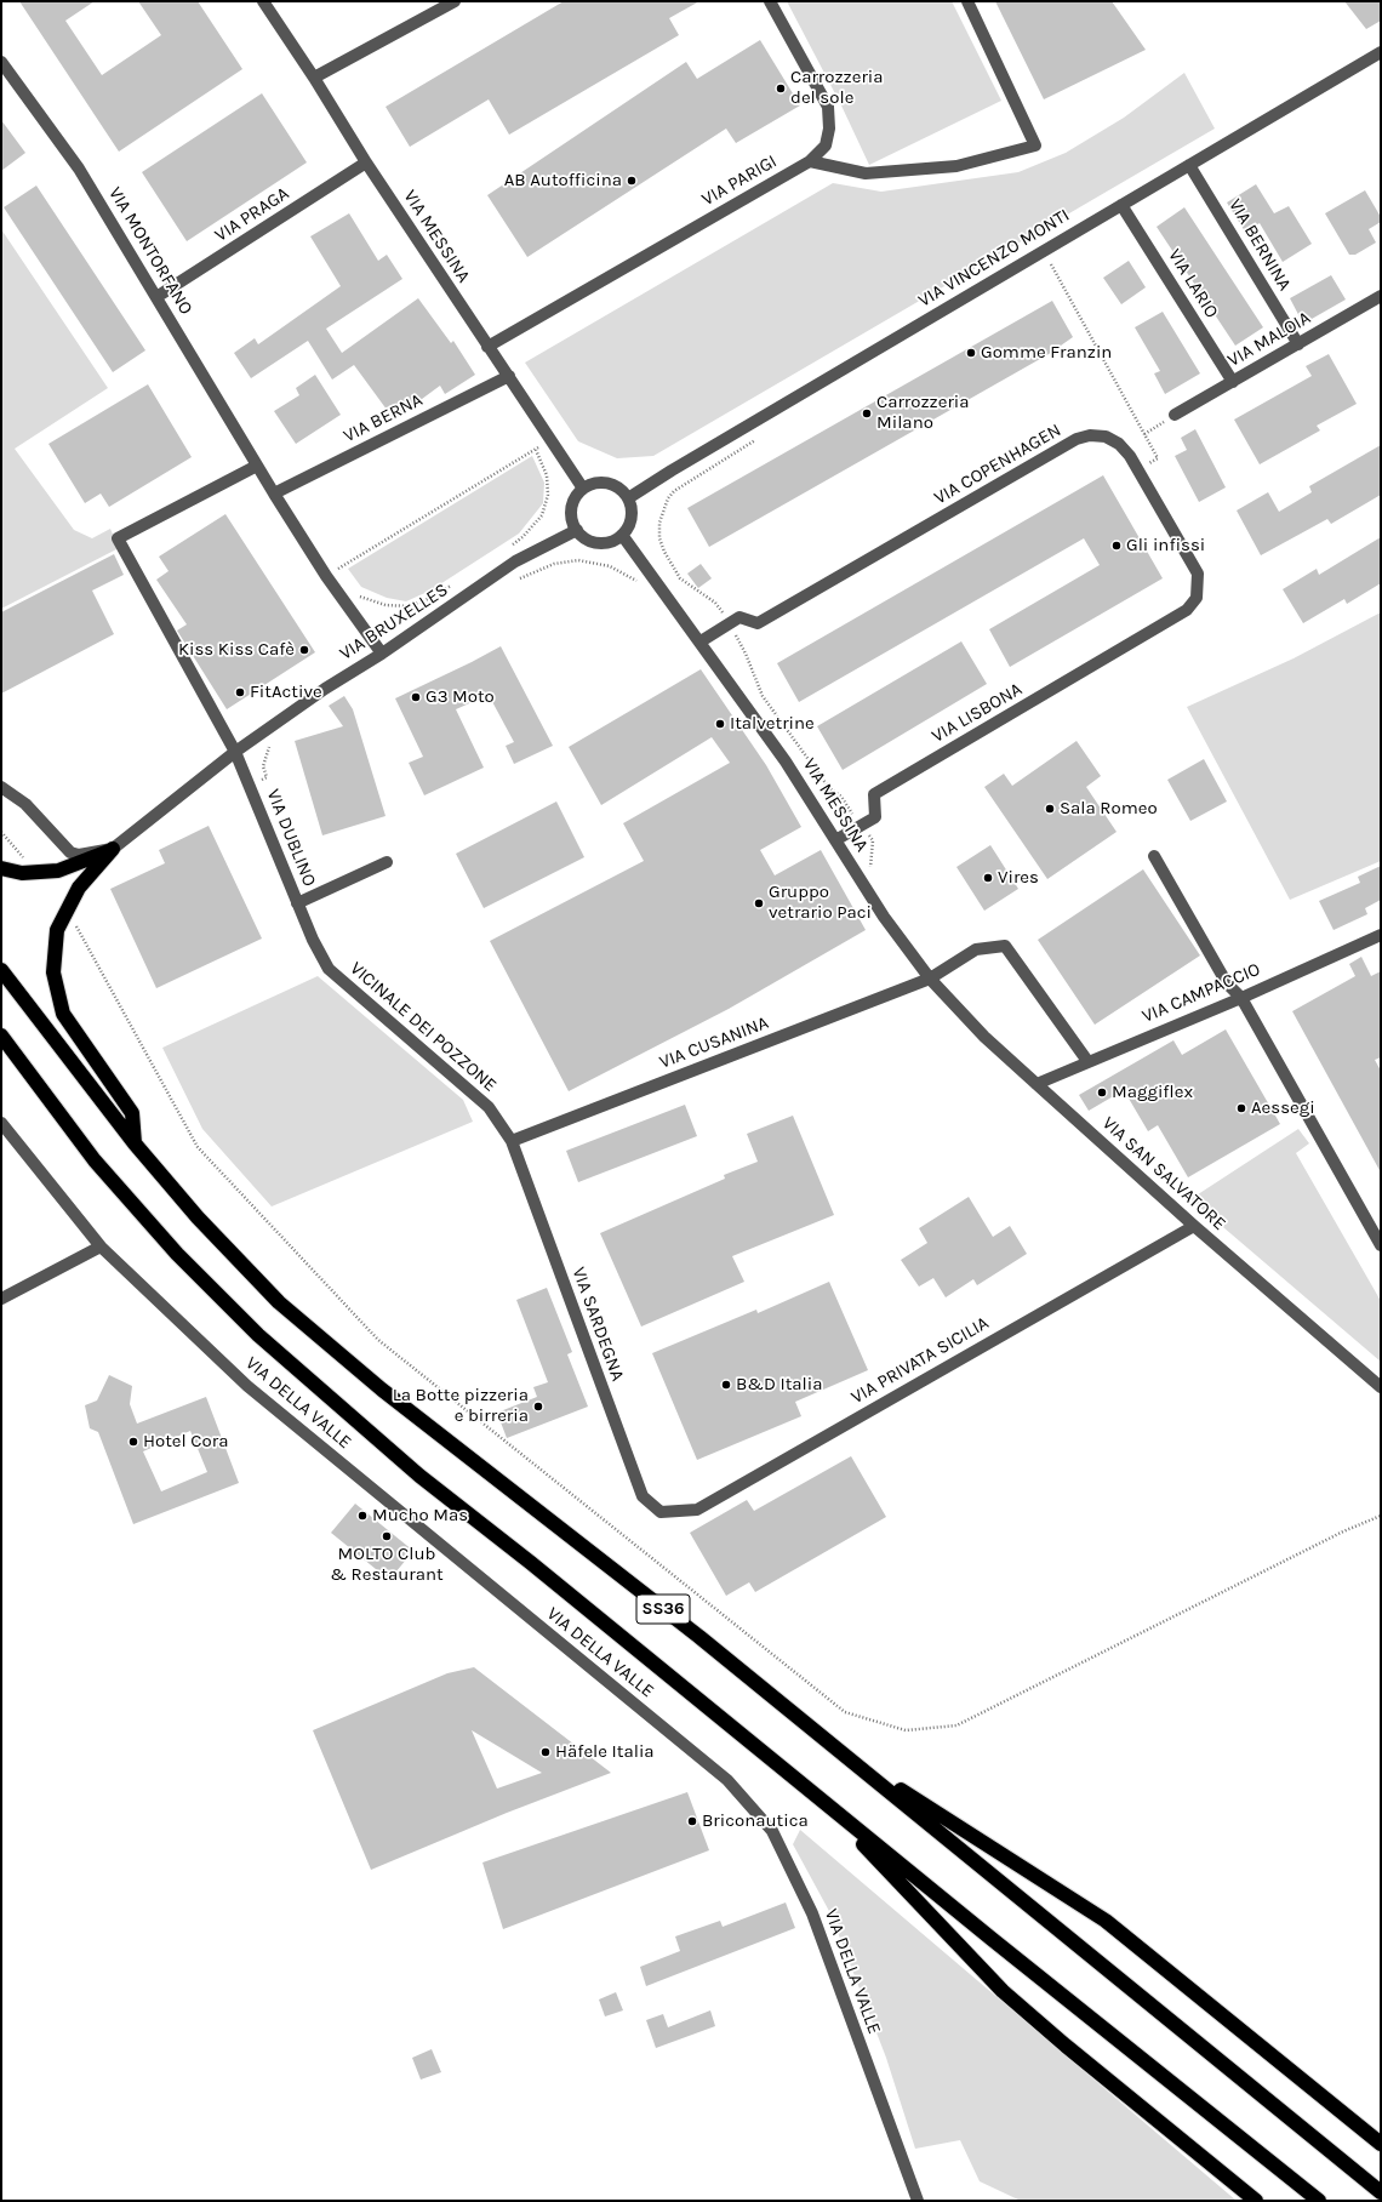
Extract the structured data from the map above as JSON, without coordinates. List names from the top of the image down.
{
  "streets": {
    "highway": ["SS36"],
    "street": [
      "VIA PARIGI",
      "VIA PRAGA",
      "VIA MESSINA",
      "VIA BERNINA",
      "VIA MONTORFANO",
      "VIA VINCENZO MONTI",
      "VIA LARIO",
      "VIA MALOIA",
      "VIA BERNA",
      "VIA COPENHAGEN",
      "VIA BRUXELLES",
      "VIA LISBONA",
      "VIA DUBLINO",
      "VIA CAMPACCIO",
      "VICINALE DEI POZZONE",
      "VIA CUSANINA",
      "VIA SAN SALVATORE",
      "VIA SARDEGNA",
      "VIA PRIVATA SICILIA",
      "VIA DELLA VALLE"
    ]
  },
  "crossings": [
    ["VIA PARIGI", "VIA MESSINA"],
    ["VIA PRAGA", "VIA MESSINA"],
    ["VIA PRAGA", "VIA MONTORFANO"],
    ["VIA MESSINA", "VIA VINCENZO MONTI"],
    ["VIA MESSINA", "VIA BERNA"],
    ["VIA MESSINA", "VIA COPENHAGEN"],
    ["VIA MESSINA", "VIA BRUXELLES"],
    ["VIA MESSINA", "VIA LISBONA"],
    ["VIA MESSINA", "VIA CUSANINA"],
    ["VIA MESSINA", "VIA SAN SALVATORE"],
    ["VIA BERNINA", "VIA VINCENZO MONTI"],
    ["VIA BERNINA", "VIA MALOIA"],
    ["VIA MONTORFANO", "VIA BERNA"],
    ["VIA MONTORFANO", "VIA BRUXELLES"],
    ["VIA VINCENZO MONTI", "VIA LARIO"],
    ["VIA VINCENZO MONTI", "VIA BRUXELLES"],
    ["VIA LARIO", "VIA MALOIA"],
    ["VIA COPENHAGEN", "VIA LISBONA"],
    ["VIA BRUXELLES", "VIA DUBLINO"],
    ["VIA DUBLINO", "VICINALE DEI POZZONE"],
    ["VIA CAMPACCIO", "VIA CUSANINA"],
    ["VIA CAMPACCIO", "VIA SAN SALVATORE"],
    ["VICINALE DEI POZZONE", "VIA CUSANINA"],
    ["VICINALE DEI POZZONE", "VIA SARDEGNA"],
    ["VIA CUSANINA", "VIA SAN SALVATORE"],
    ["VIA CUSANINA", "VIA SARDEGNA"],
    ["VIA SAN SALVATORE", "VIA PRIVATA SICILIA"],
    ["VIA SARDEGNA", "VIA PRIVATA SICILIA"]
  ],
  "places": [
    "Carrozzeria del sole",
    "AB Autofficina",
    "Gomme Franzin",
    "Carrozzeria Milano",
    "Gli infissi",
    "Kiss Kiss Cafè",
    "FitActive",
    "G3 Moto",
    "Italvetrine",
    "Sala Romeo",
    "Vires",
    "Gruppo vetrario Paci",
    "Maggiflex",
    "Aessegi",
    "B&D Italia",
    "La Botte pizzeria e birreria",
    "Hotel Cora",
    "Mucho Mas",
    "MOLTO Club & Restaurant",
    "Häfele Italia",
    "Briconautica"
  ]
}
